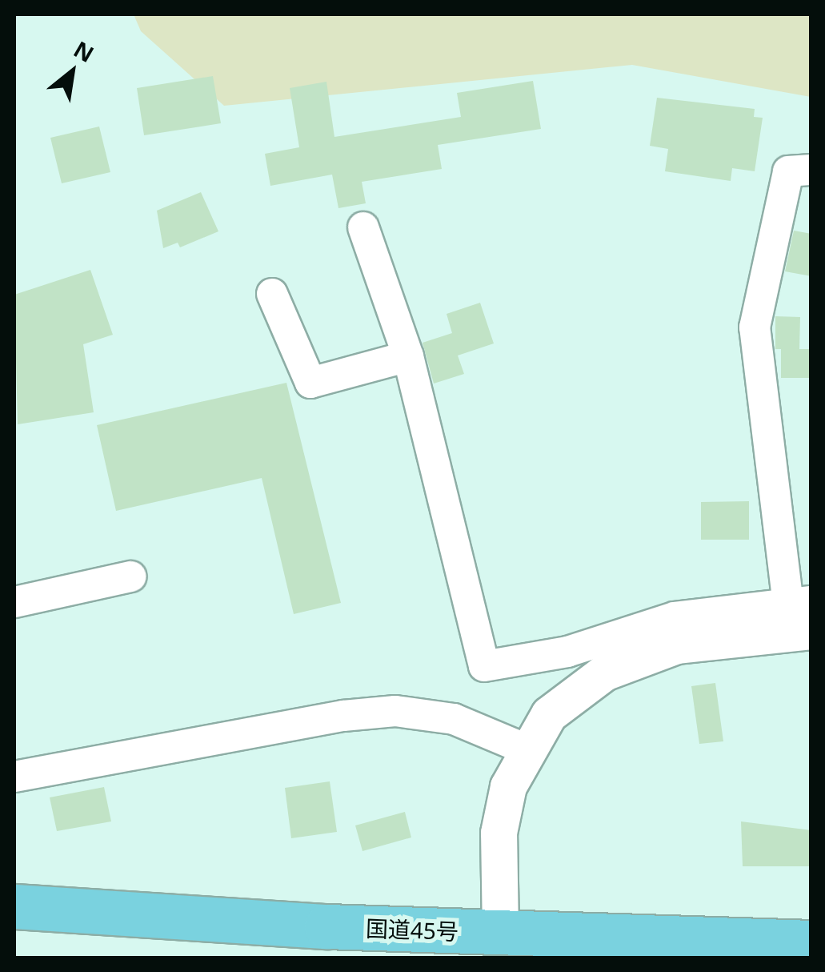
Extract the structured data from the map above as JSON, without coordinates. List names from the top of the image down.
{
  "streets": {
    "highway": ["国道45号"]
  },
  "north": "top right"
}
